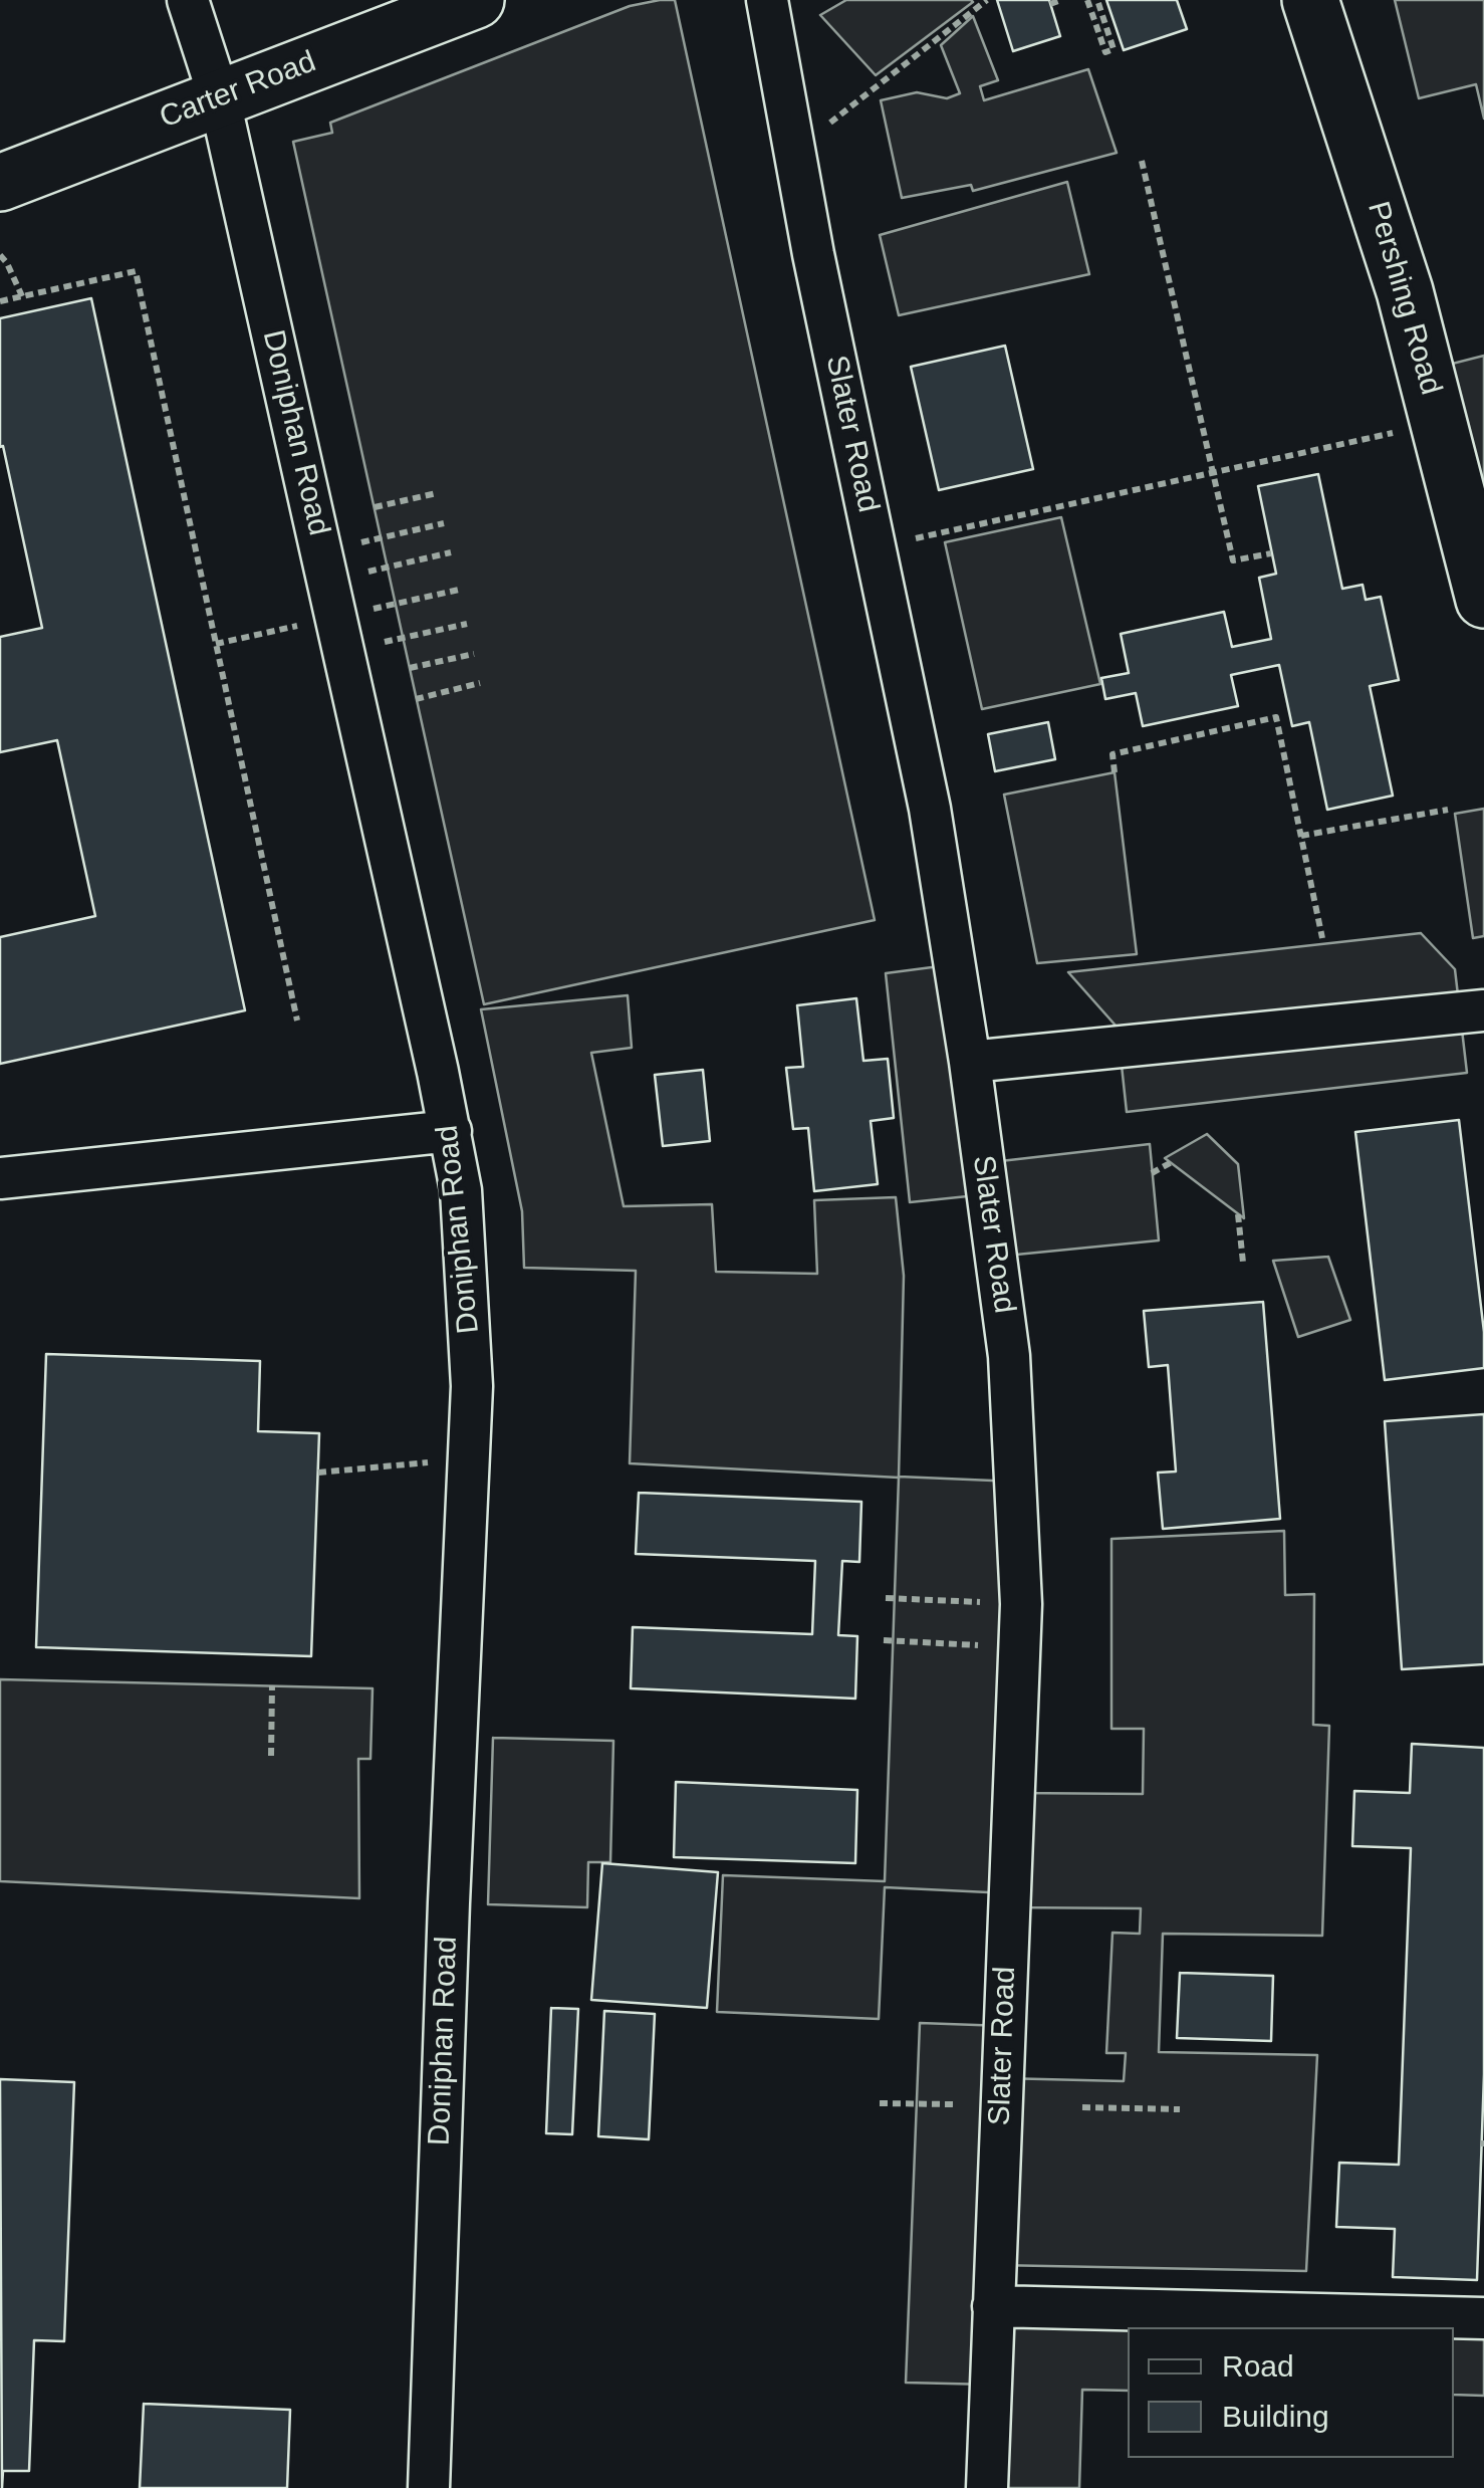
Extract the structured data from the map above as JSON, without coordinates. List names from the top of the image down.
{
  "streets": {
    "street": [
      "Carter Road",
      "Pershing Road",
      "Doniphan Road",
      "Slater Road"
    ]
  },
  "crossings": [
    ["Carter Road", "Doniphan Road"]
  ],
  "legend": ["Road", "Building"]
}
